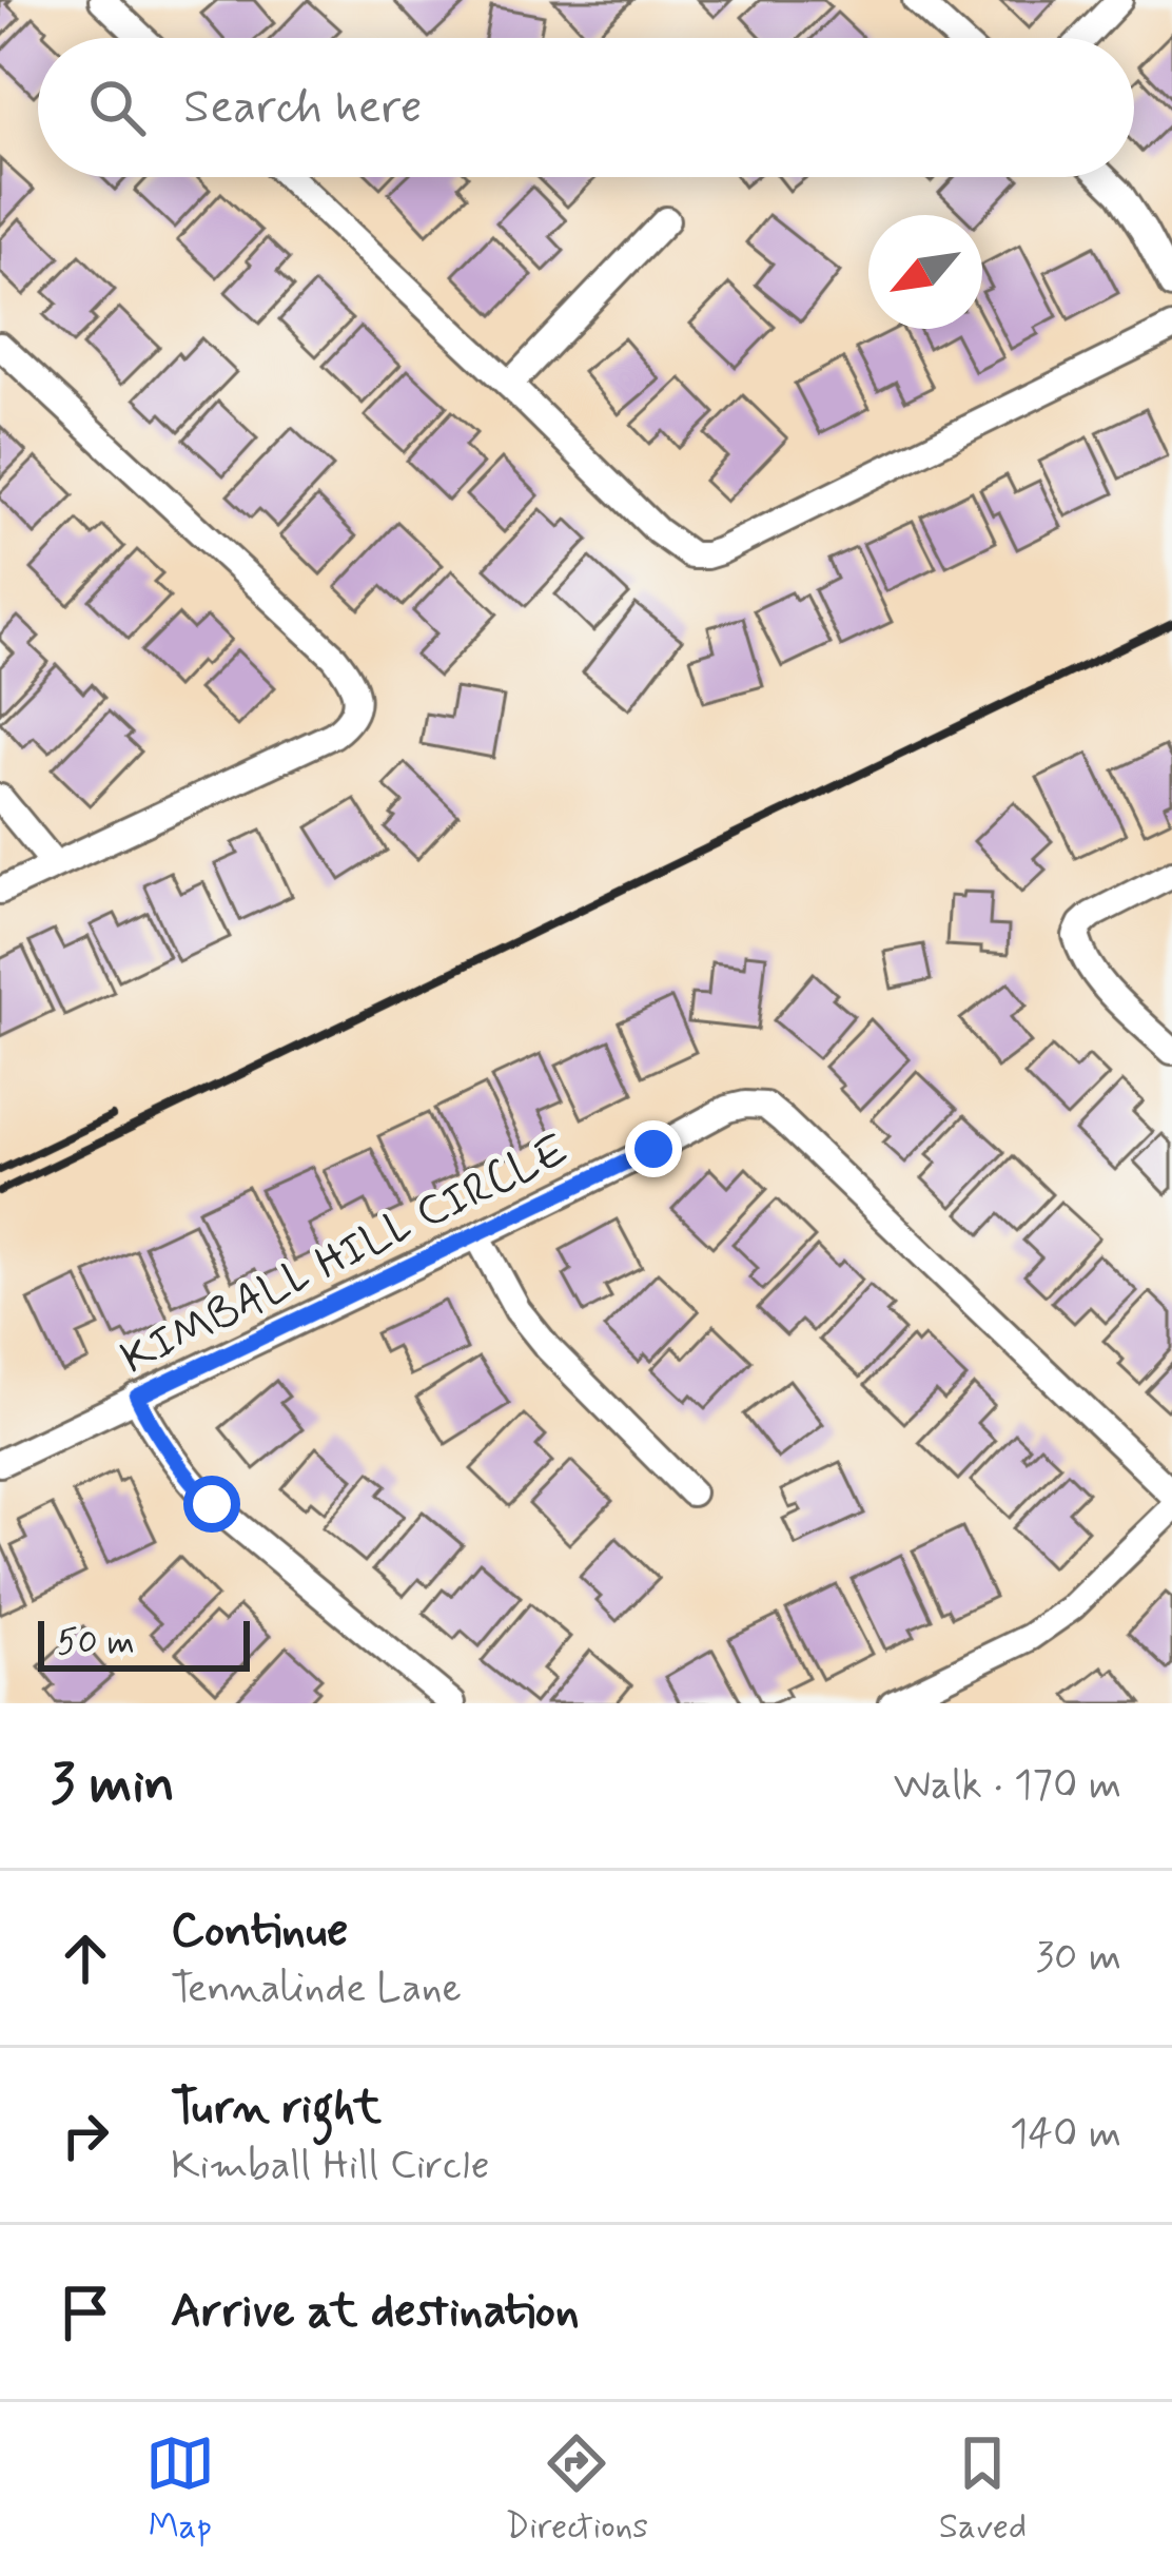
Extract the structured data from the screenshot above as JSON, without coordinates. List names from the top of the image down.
{
  "streets": {
    "street": ["KIMBALL HILL CIRCLE"]
  },
  "scale_bar": "50 m",
  "north": "bottom left",
  "page": {
    "search": "Search here",
    "scale": "50 m",
    "heading": ["3 min", "Walk · 170 m"],
    "list": [
      ["Continue", "Tennalinde Lane", "30 m"],
      ["Turn right", "Kimball Hill Circle", "140 m"],
      "Arrive at destination"
    ],
    "nav": ["Map", "Directions", "Saved"]
  }
}
